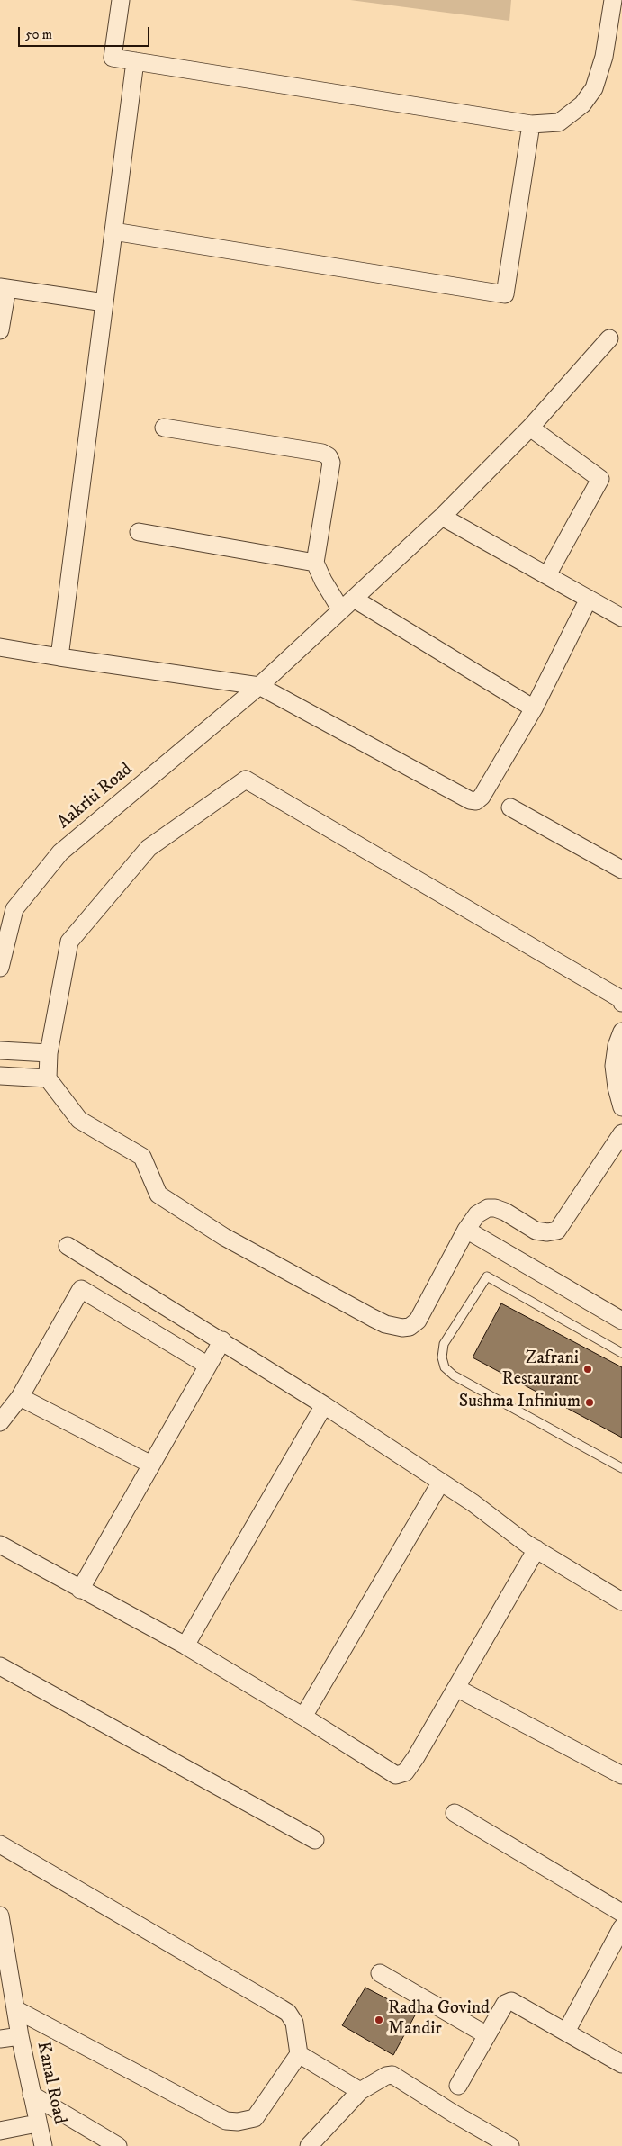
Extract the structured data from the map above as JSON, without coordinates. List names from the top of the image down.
{
  "streets": {
    "street": ["Aakriti Road", "Kanal Road"]
  },
  "places": ["Zafrani Restaurant", "Sushma Infinium", "Radha Govind Mandir"],
  "scale_bar": "50 m"
}
